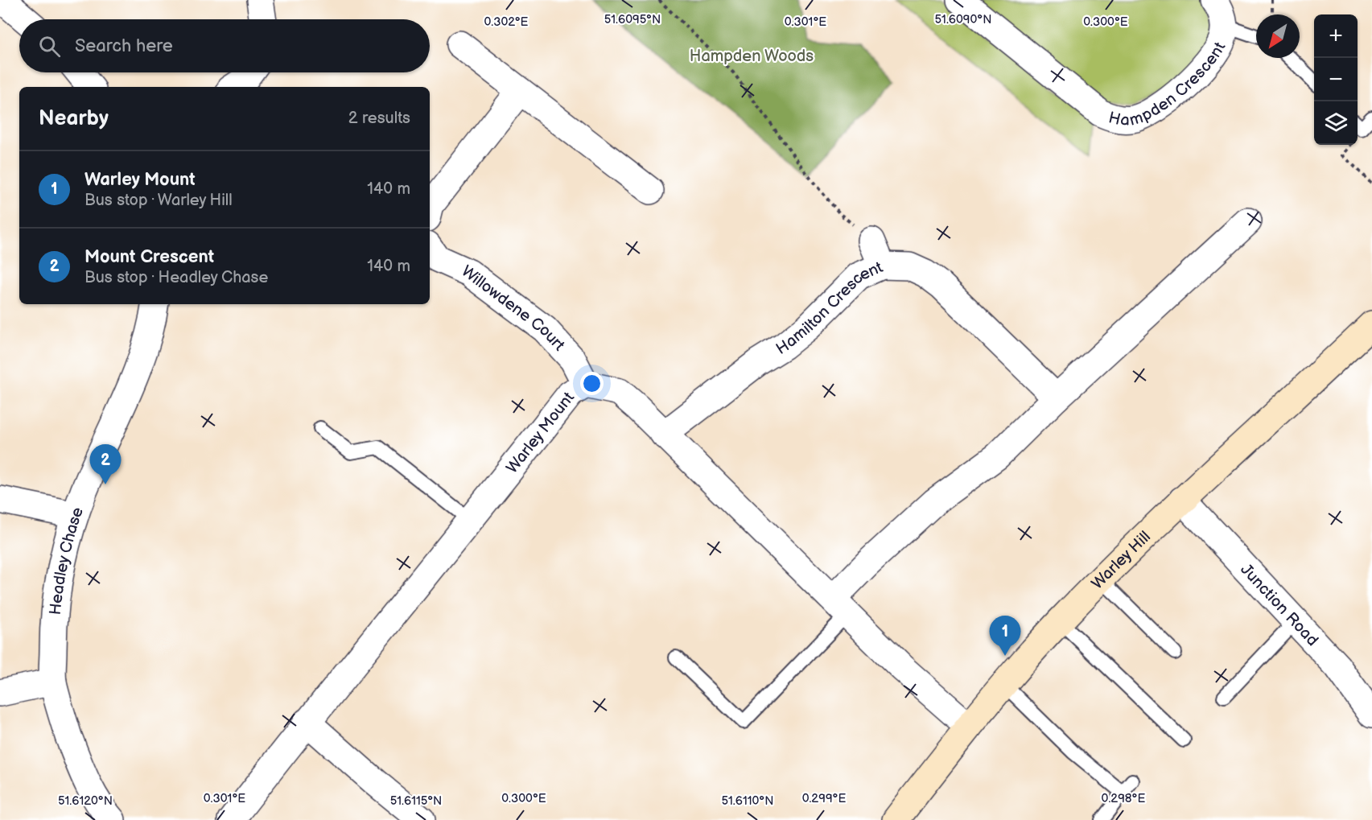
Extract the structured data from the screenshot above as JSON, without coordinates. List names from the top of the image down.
{
  "streets": {
    "main road": ["Warley Hill"],
    "street": [
      "Hampden Crescent",
      "Willowdene Court",
      "Hamilton Crescent",
      "Warley Mount",
      "Headley Chase",
      "Junction Road"
    ]
  },
  "crossings": [
    ["Willowdene Court", "Warley Mount"],
    ["Hamilton Crescent", "Warley Mount"],
    ["Warley Mount", "Warley Hill"],
    ["Warley Hill", "Junction Road"]
  ],
  "parks": ["Hampden Woods"],
  "north": "bottom left",
  "page": {
    "map_buttons": ["+", "−"],
    "search": "Search here",
    "heading": ["Nearby", "2 results"],
    "list": [
      {
        "mark": "1",
        "name": "Warley Mount",
        "note": "Bus stop · Warley Hill",
        "value": "140 m"
      },
      {
        "mark": "2",
        "name": "Mount Crescent",
        "note": "Bus stop · Headley Chase",
        "value": "140 m"
      }
    ],
    "pins": ["2", "1"]
  },
  "coordinates": [
    "51.6095°N",
    "51.6090°N",
    "0.300°E",
    "0.302°E",
    "0.301°E",
    "0.299°E",
    "0.298°E",
    "51.6120°N",
    "51.6115°N",
    "51.6110°N"
  ]
}
